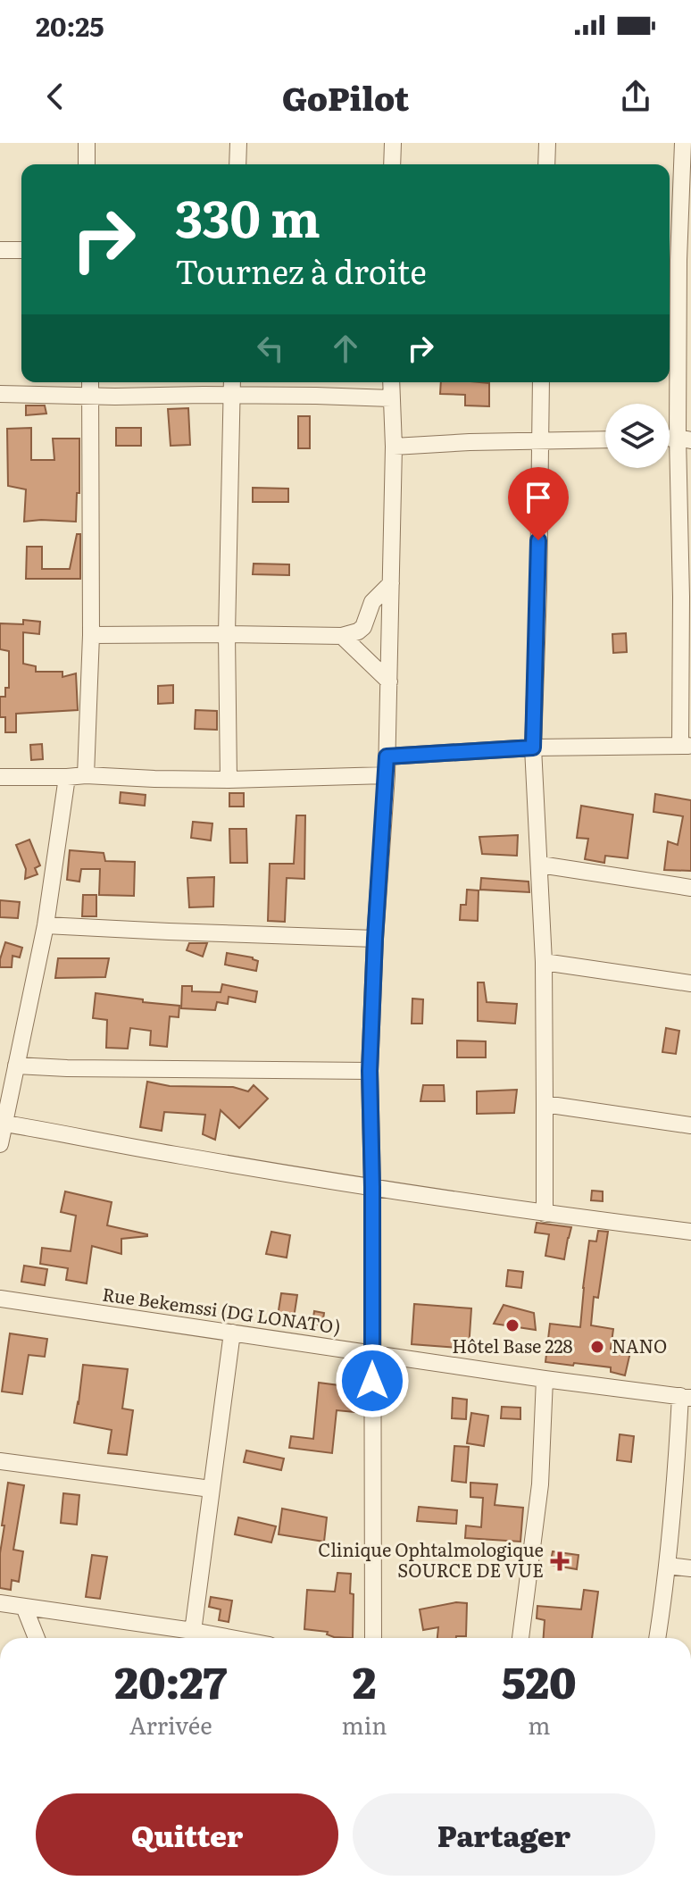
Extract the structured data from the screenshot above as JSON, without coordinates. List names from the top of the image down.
{
  "streets": {
    "street": ["Rue Bekemssi (DG LONATO)"]
  },
  "places": {
    "other": ["Hôtel Base 228", "NANO"],
    "health": ["Clinique Ophtalmologique SOURCE DE VUE"]
  },
  "page": {
    "status": "20:25",
    "header": "GoPilot",
    "turn": ["330 m", "Tournez à droite"],
    "eta": [
      "20:27",
      "Arrivée",
      "2",
      "min",
      "520",
      "m"
    ],
    "buttons": ["Quitter", "Partager"]
  }
}
